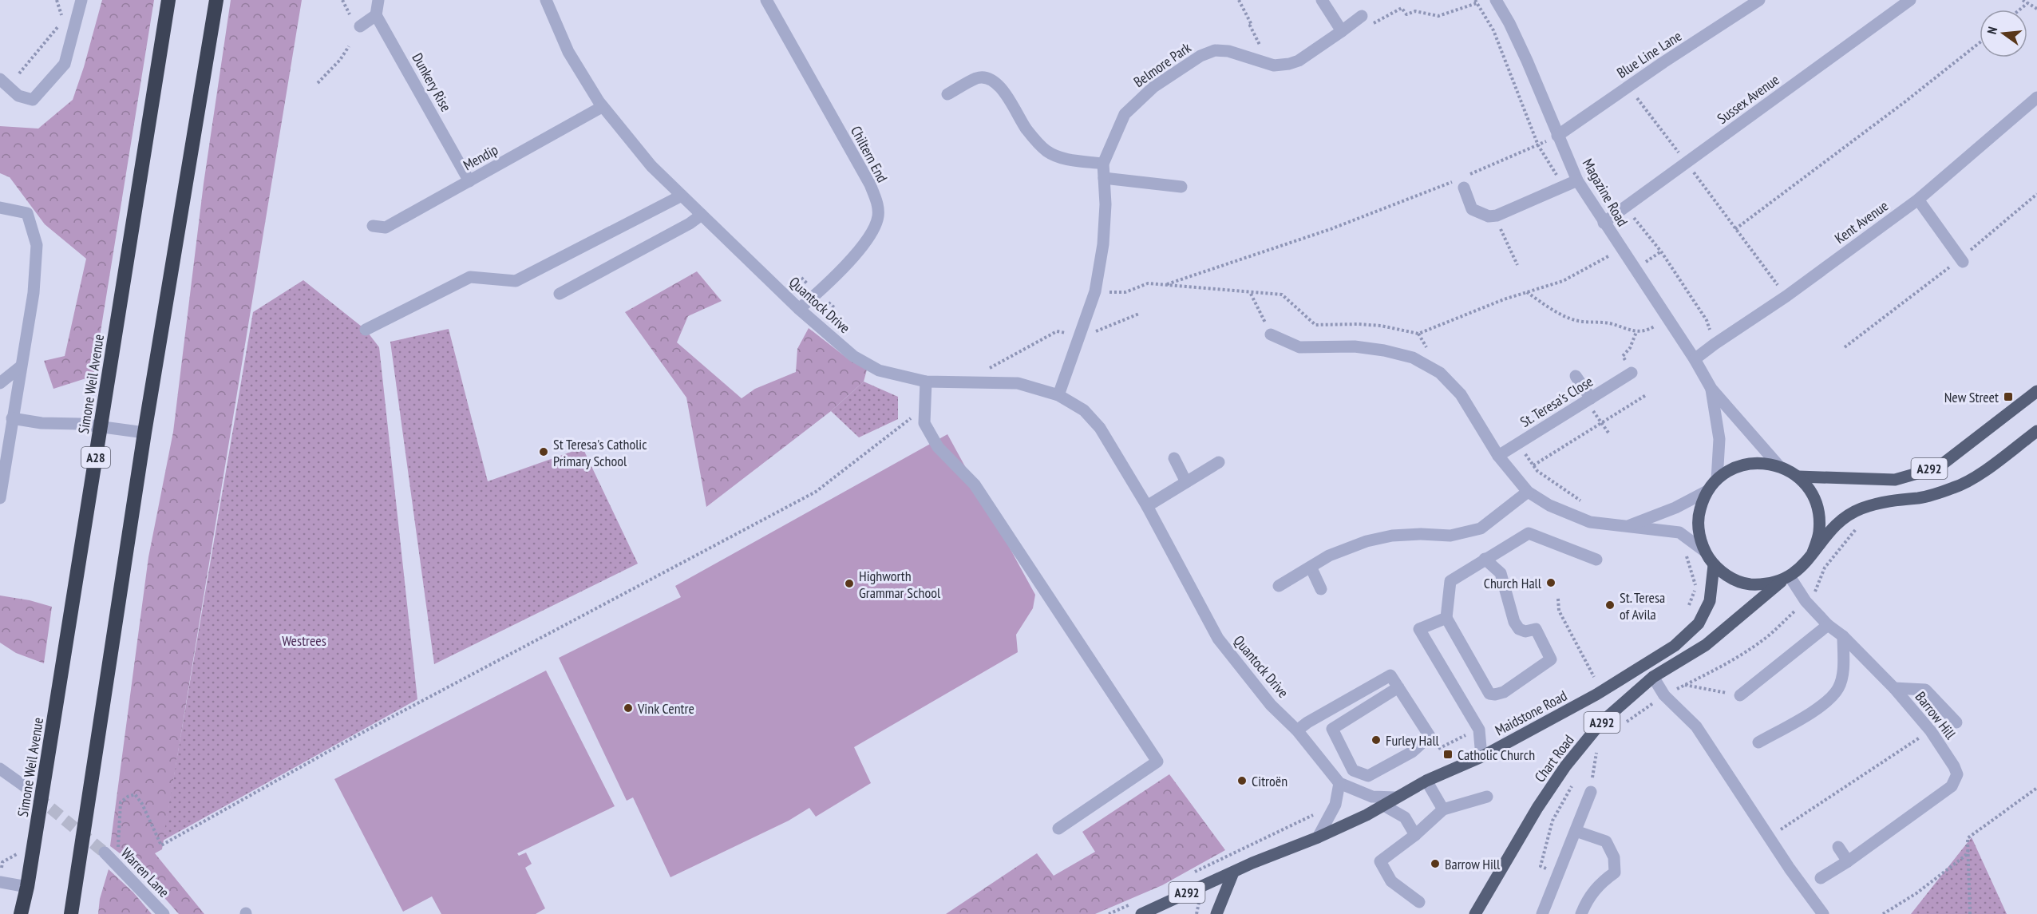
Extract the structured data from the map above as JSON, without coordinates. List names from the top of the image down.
{
  "streets": {
    "highway": ["Simone Weil Avenue", "A28"],
    "main road": ["A292", "Maidstone Road", "Chart Road"],
    "street": [
      "Blue Line Lane",
      "Belmore Park",
      "Dunkery Rise",
      "Sussex Avenue",
      "Chiltern End",
      "Mendip",
      "Magazine Road",
      "Kent Avenue",
      "Quantock Drive",
      "St. Teresa's Close",
      "Barrow Hill",
      "Warren Lane"
    ]
  },
  "crossings": [
    ["Blue Line Lane", "Magazine Road"],
    ["Belmore Park", "Quantock Drive"],
    ["Dunkery Rise", "Mendip"],
    ["Sussex Avenue", "Magazine Road"],
    ["Chiltern End", "Quantock Drive"],
    ["Mendip", "Quantock Drive"],
    ["Magazine Road", "Kent Avenue"],
    ["Magazine Road", "A292"],
    ["Magazine Road", "Maidstone Road"],
    ["Magazine Road", "Barrow Hill"],
    ["Magazine Road", "Chart Road"],
    ["Quantock Drive", "Maidstone Road"],
    ["A292", "Maidstone Road"],
    ["A292", "Barrow Hill"],
    ["A292", "Chart Road"],
    ["Maidstone Road", "Barrow Hill"],
    ["Maidstone Road", "Chart Road"],
    ["Barrow Hill", "Chart Road"]
  ],
  "parks": ["Westrees"],
  "places": {
    "transit": ["New Street", "Catholic Church"],
    "other": [
      "St Teresa's Catholic Primary School",
      "Church Hall",
      "Highworth Grammar School",
      "St. Teresa of Avila",
      "Vink Centre",
      "Furley Hall",
      "Citroën",
      "Barrow Hill"
    ]
  },
  "north": "left"
}
